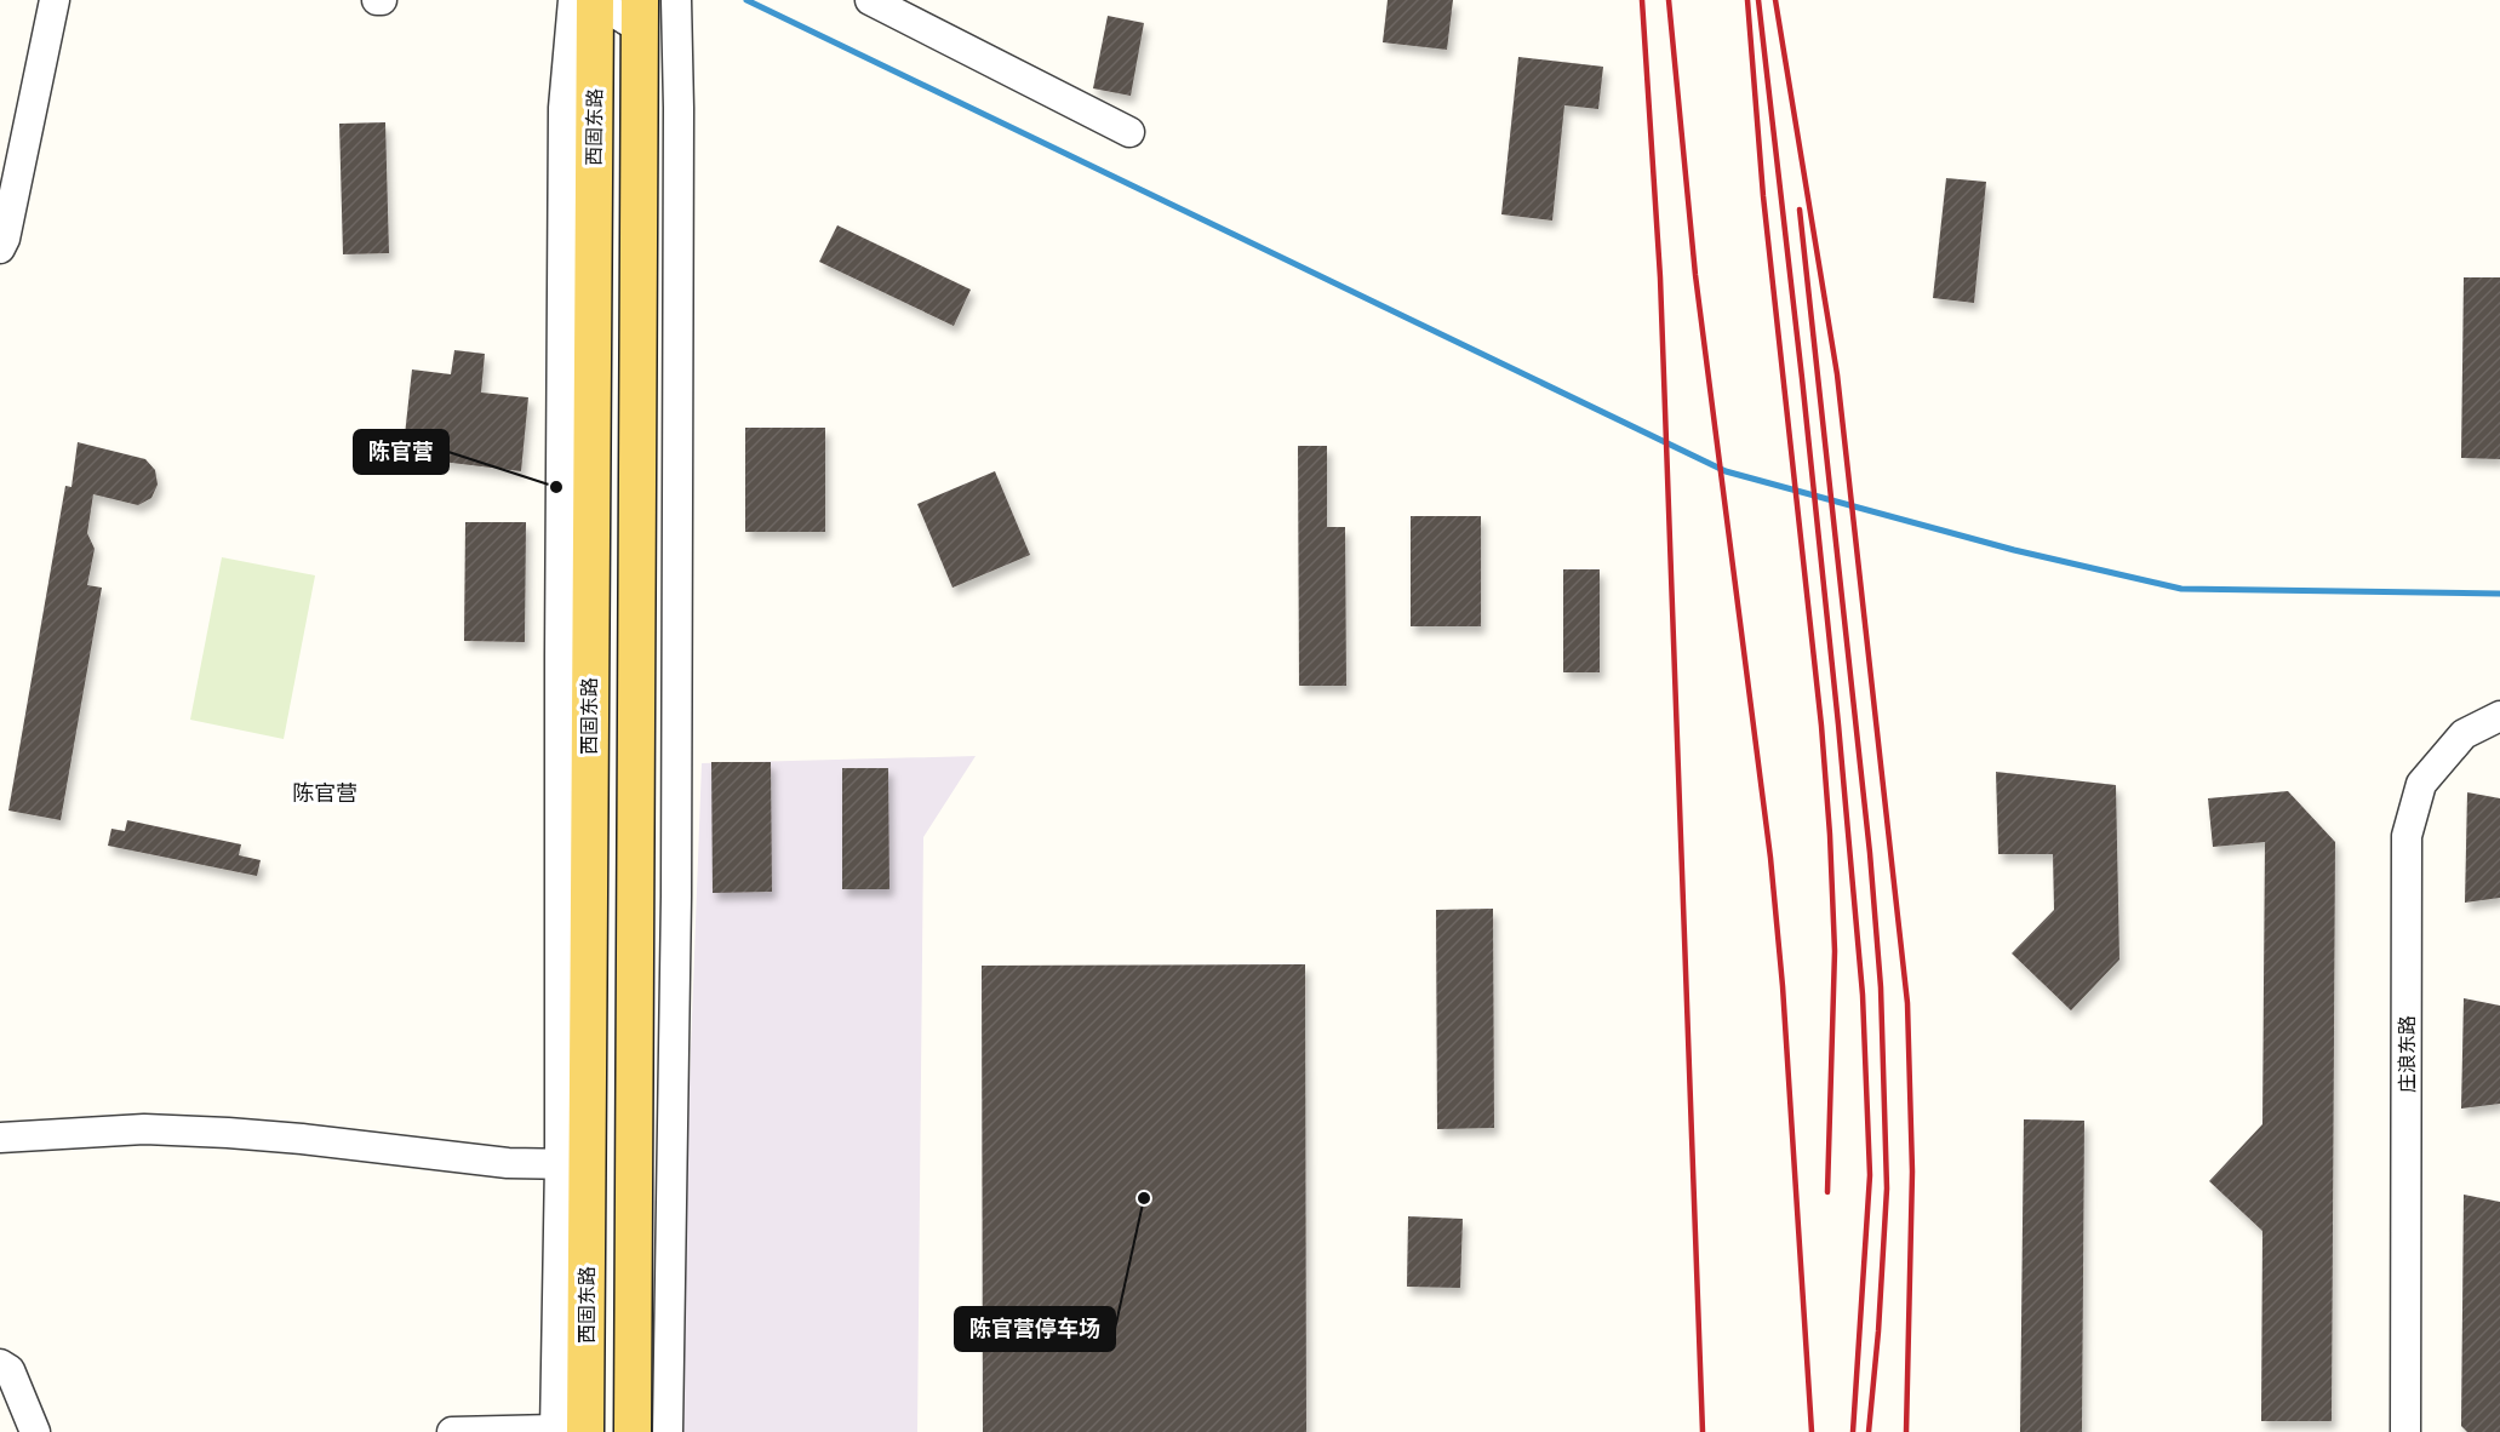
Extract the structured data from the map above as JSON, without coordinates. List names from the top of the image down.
{
  "streets": {
    "main road": ["西固东路"],
    "street": ["庄浪东路"]
  },
  "districts": ["陈官营"],
  "places": ["陈官营", "陈官营停车场"]
}
